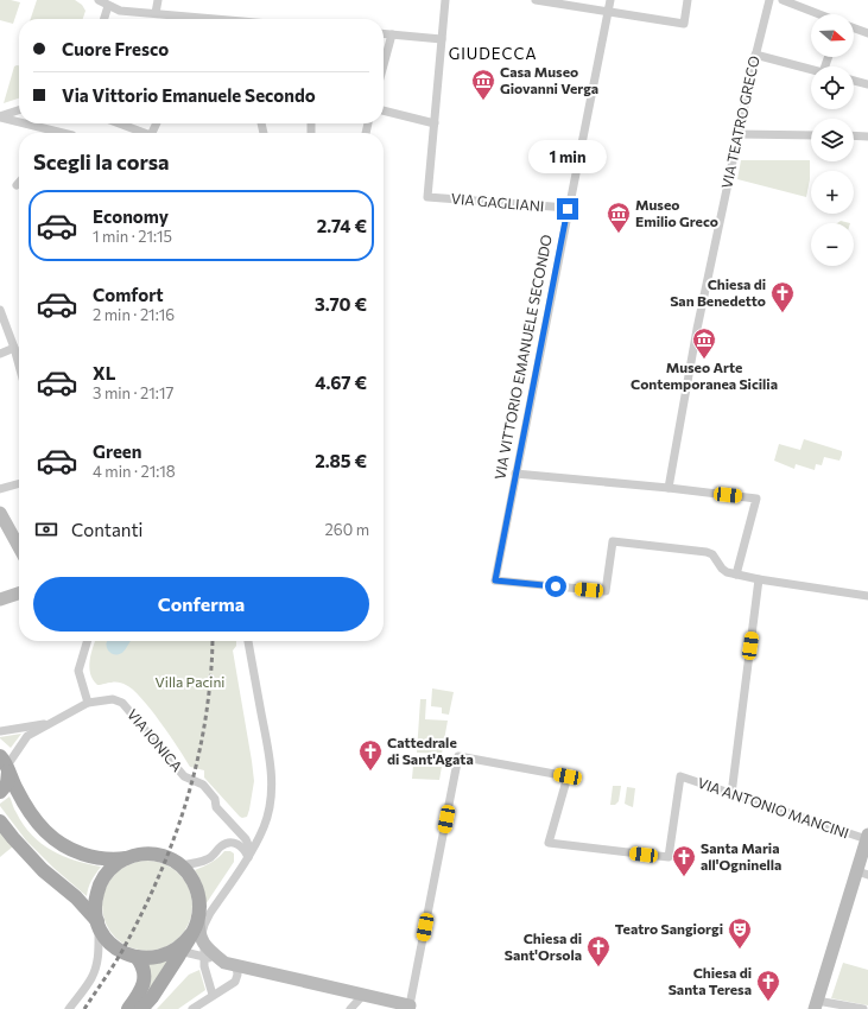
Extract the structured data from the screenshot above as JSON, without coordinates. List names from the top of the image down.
{
  "streets": {
    "street": [
      "VIA TEATRO GRECO",
      "VIA GAGLIANI",
      "VIA VITTORIO EMANUELE SECONDO",
      "VIA IONICA",
      "VIA ANTONIO MANCINI"
    ]
  },
  "crossings": [
    ["VIA GAGLIANI", "VIA VITTORIO EMANUELE SECONDO"]
  ],
  "districts": ["GIUDECCA"],
  "parks": ["Villa Pacini"],
  "places": {
    "museum": ["Casa Museo Giovanni Verga", "Museo Emilio Greco", "Museo Arte Contemporanea Sicilia"],
    "church": [
      "Chiesa di San Benedetto",
      "Cattedrale di Sant'Agata",
      "Santa Maria all'Ogninella",
      "Chiesa di Sant'Orsola",
      "Chiesa di Santa Teresa"
    ],
    "theatre": ["Teatro Sangiorgi"]
  },
  "north": "right",
  "page": {
    "map_buttons": ["+", "−"],
    "banner": ["Cuore Fresco", "Via Vittorio Emanuele Secondo"],
    "heading": "Scegli la corsa",
    "bubble": "1 min",
    "list": [
      {
        "name": "Economy",
        "note": "1 min · 21:15",
        "value": "2.74 €"
      },
      {
        "name": "Comfort",
        "note": "2 min · 21:16",
        "value": "3.70 €"
      },
      {
        "name": "XL",
        "note": "3 min · 21:17",
        "value": "4.67 €"
      },
      {
        "name": "Green",
        "note": "4 min · 21:18",
        "value": "2.85 €"
      }
    ],
    "pay": ["Contanti", "260 m"],
    "buttons": "Conferma"
  }
}
